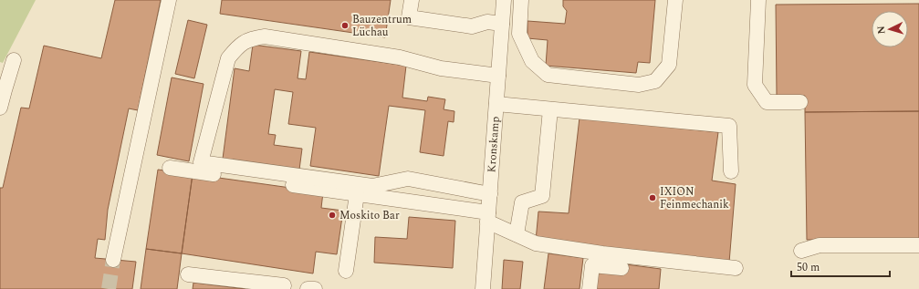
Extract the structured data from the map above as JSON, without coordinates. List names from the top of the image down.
{
  "streets": {
    "street": ["Kronskamp"]
  },
  "places": ["Bauzentrum Lüchau", "IXION Feinmechanik", "Moskito Bar"],
  "scale_bar": "50 m",
  "north": "left"
}
